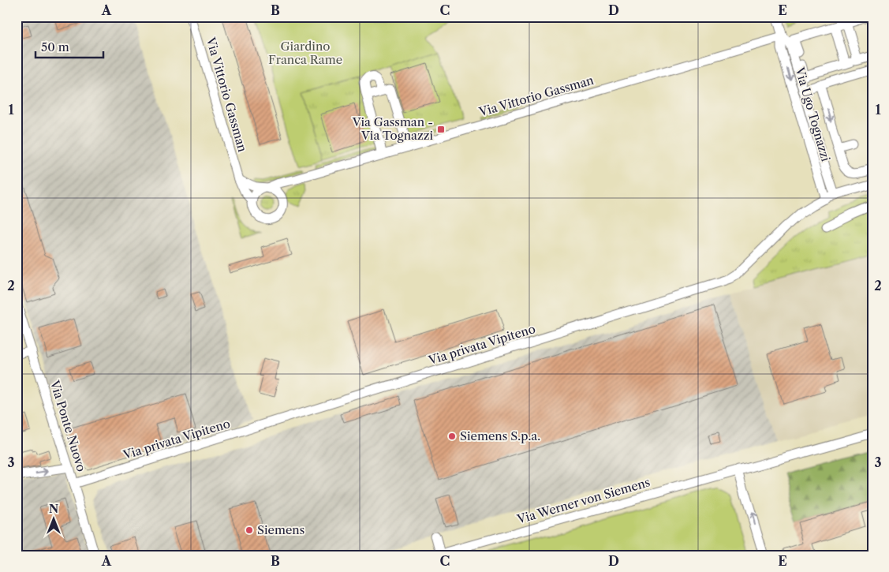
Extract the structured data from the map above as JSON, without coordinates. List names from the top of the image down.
{
  "streets": {
    "street": [
      "Via Vittorio Gassman",
      "Via Ugo Tognazzi",
      "Via privata Vipiteno",
      "Via Ponte Nuovo",
      "Via Werner von Siemens"
    ]
  },
  "crossings": [
    ["Via Vittorio Gassman", "Via Ugo Tognazzi"],
    ["Via Ugo Tognazzi", "Via privata Vipiteno"],
    ["Via privata Vipiteno", "Via Ponte Nuovo"]
  ],
  "parks": ["Giardino Franca Rame"],
  "places": {
    "transit": ["Via Gassman - Via Tognazzi"],
    "other": ["Siemens S.p.a.", "Siemens"]
  },
  "scale_bar": "50 m",
  "north": "top",
  "grid": {
    "columns": [
      "A",
      "B",
      "C",
      "D",
      "E"
    ],
    "rows": ["1", "2", "3"]
  }
}
